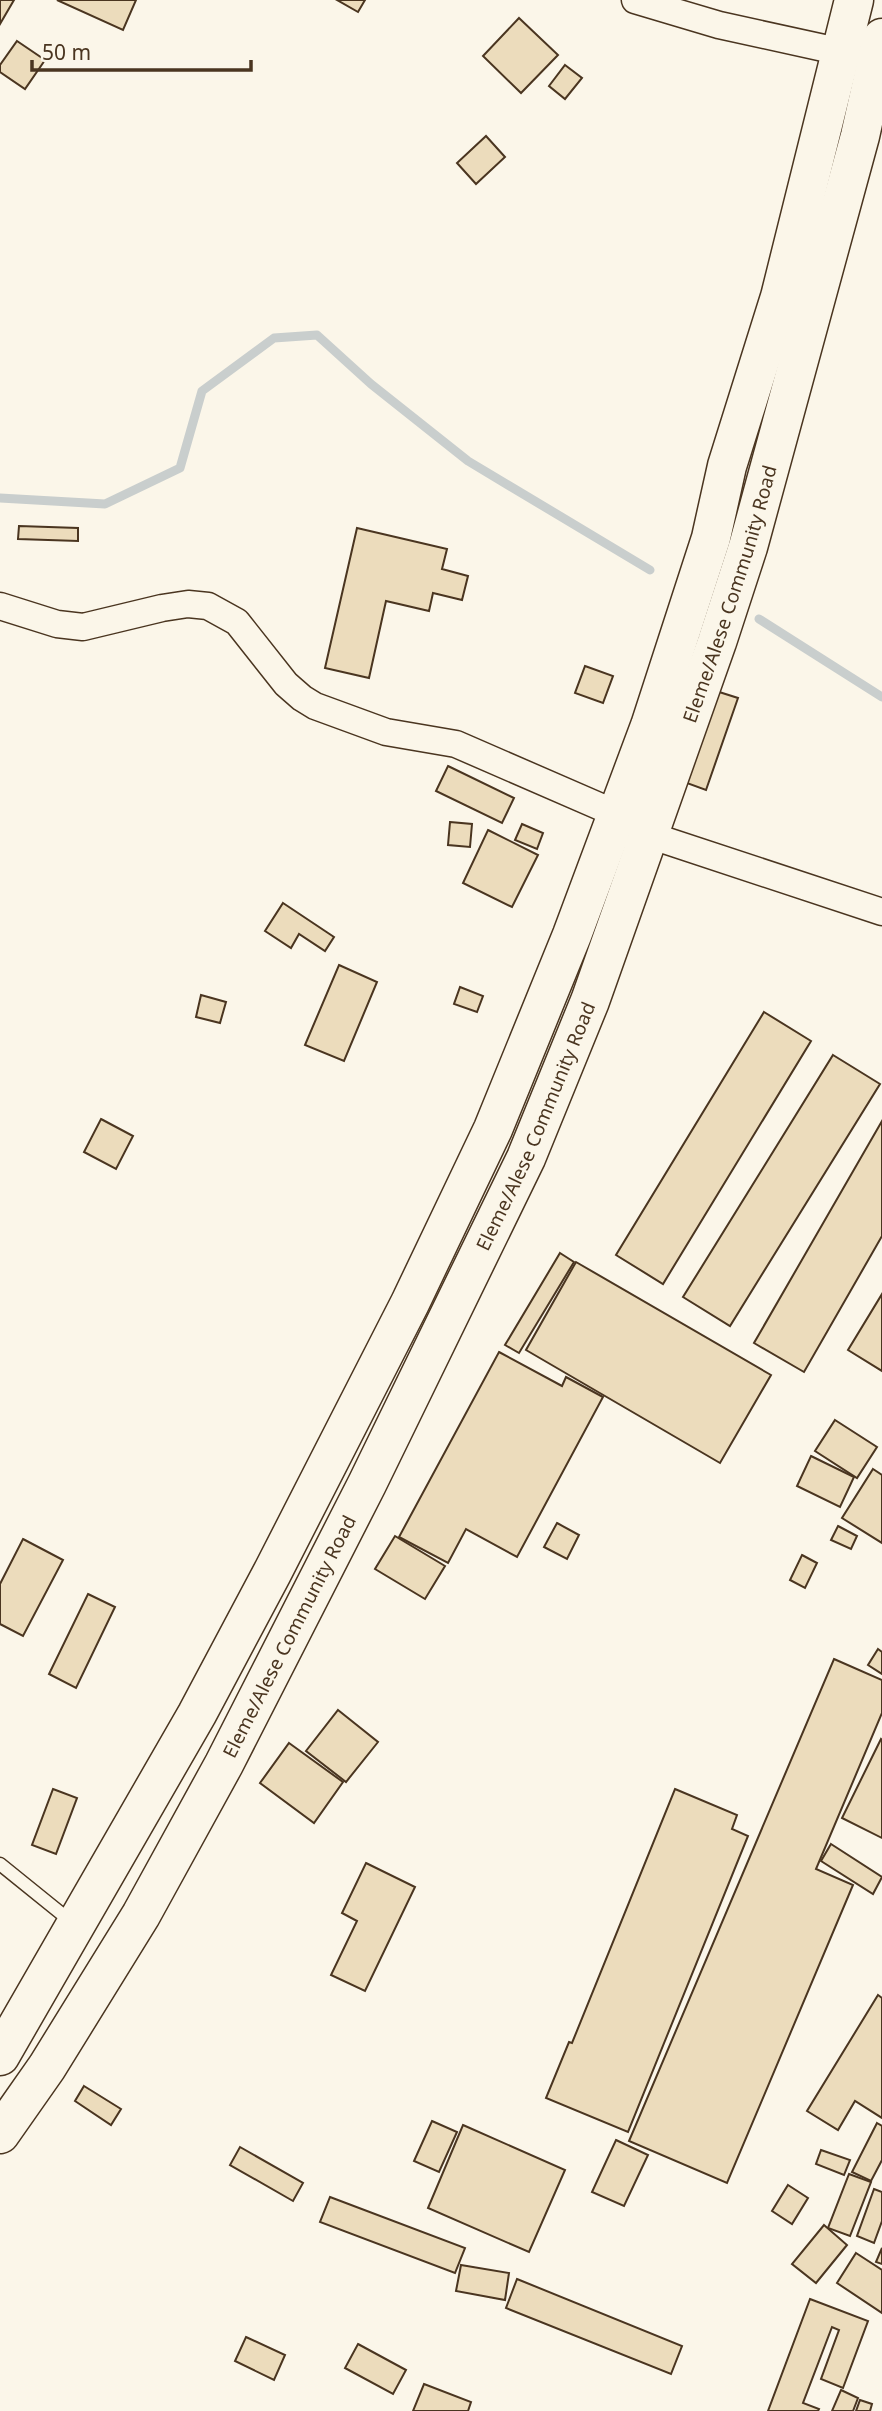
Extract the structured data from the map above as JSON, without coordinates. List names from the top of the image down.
{
  "streets": {
    "main road": ["Eleme/Alese Community Road"]
  },
  "scale_bar": "50 m"
}
